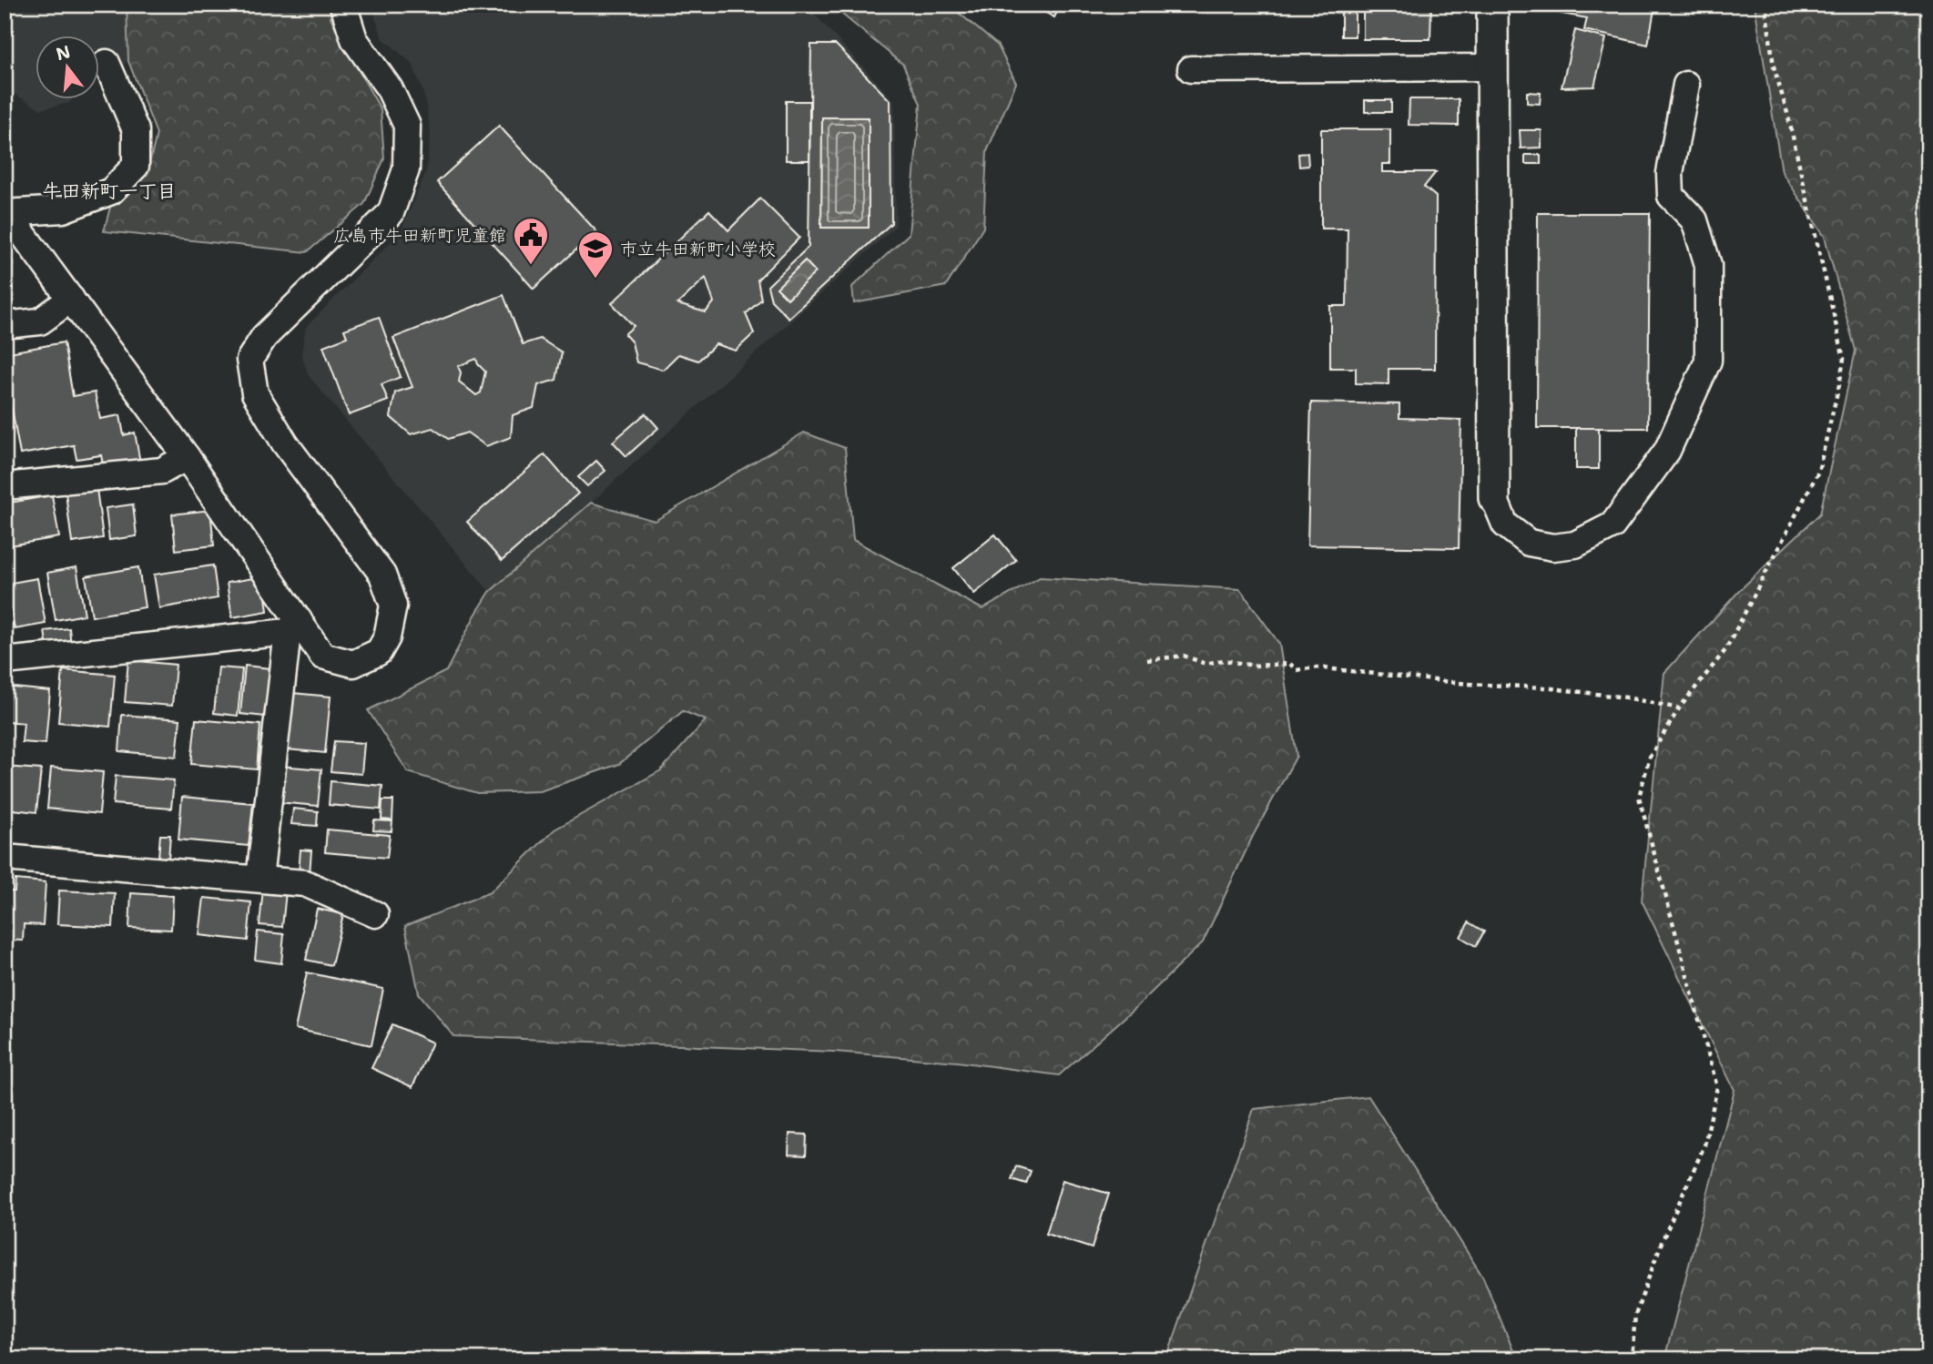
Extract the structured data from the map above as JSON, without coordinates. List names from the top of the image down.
{
  "districts": ["牛田新町一丁目"],
  "places": {
    "public building": ["広島市牛田新町児童館"],
    "school or university": ["市立牛田新町小学校"]
  },
  "north": "top"
}
